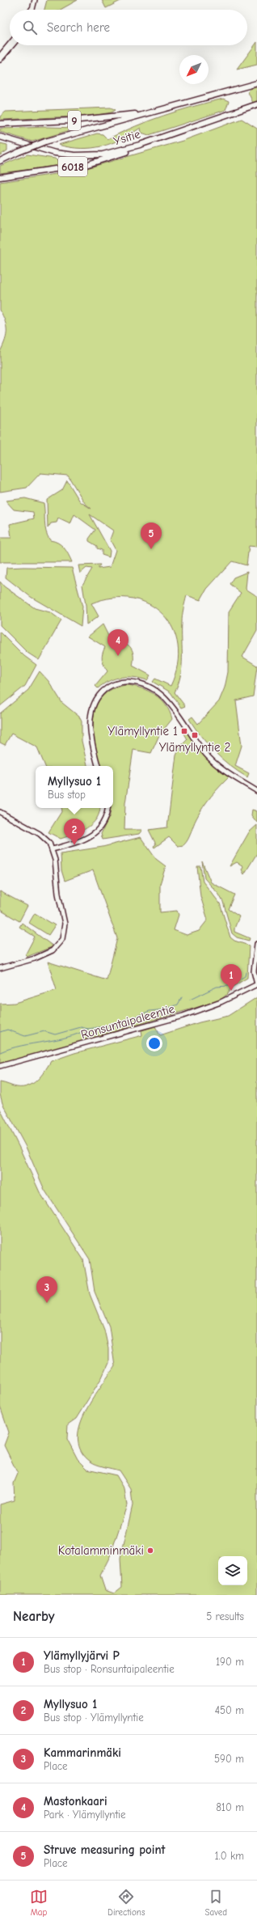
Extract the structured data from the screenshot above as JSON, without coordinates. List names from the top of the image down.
{
  "streets": {
    "highway": ["9", "Ysitie", "6018"],
    "street": ["Ronsuntaipaleentie"]
  },
  "crossings": [
    ["9", "Ysitie"],
    ["9", "6018"],
    ["Ysitie", "6018"]
  ],
  "places": {
    "transit": ["Ylämyllyntie 1", "Ylämyllyntie 2"],
    "other": ["Kotalamminmäki"]
  },
  "north": "bottom left",
  "page": {
    "search": "Search here",
    "pins": [
      "5",
      "4",
      "2",
      "1",
      "3"
    ],
    "popup": ["Myllysuo 1", "Bus stop"],
    "heading": ["Nearby", "5 results"],
    "list": [
      {
        "mark": "1",
        "name": "Ylämyllyjärvi P",
        "note": "Bus stop · Ronsuntaipaleentie",
        "value": "190 m"
      },
      {
        "mark": "2",
        "name": "Myllysuo 1",
        "note": "Bus stop · Ylämyllyntie",
        "value": "450 m"
      },
      {
        "mark": "3",
        "name": "Kammarinmäki",
        "note": "Place",
        "value": "590 m"
      },
      {
        "mark": "4",
        "name": "Mastonkaari",
        "note": "Park · Ylämyllyntie",
        "value": "810 m"
      },
      {
        "mark": "5",
        "name": "Struve measuring point",
        "note": "Place",
        "value": "1.0 km"
      }
    ],
    "nav": ["Map", "Directions", "Saved"]
  }
}
